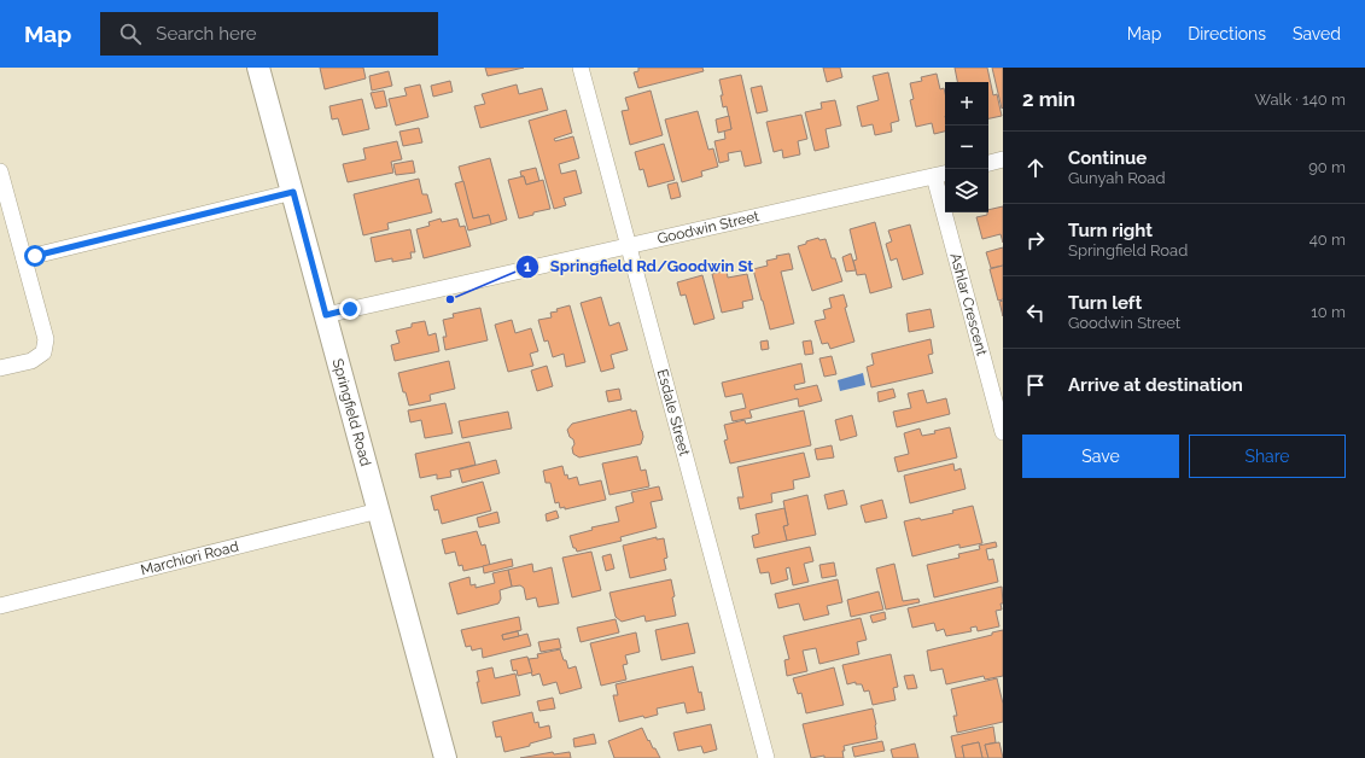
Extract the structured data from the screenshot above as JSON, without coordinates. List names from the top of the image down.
{
  "streets": {
    "main road": ["Springfield Road"],
    "street": [
      "Goodwin Street",
      "Ashlar Crescent",
      "Esdale Street",
      "Marchiori Road"
    ]
  },
  "crossings": [
    ["Goodwin Street", "Ashlar Crescent"],
    ["Goodwin Street", "Springfield Road"],
    ["Goodwin Street", "Esdale Street"],
    ["Springfield Road", "Marchiori Road"]
  ],
  "places": ["Springfield Rd/Goodwin St"],
  "page": {
    "header": "Map",
    "search": "Search here",
    "nav": ["Map", "Directions", "Saved"],
    "heading": ["2 min", "Walk · 140 m"],
    "map_buttons": ["+", "−"],
    "list": [
      ["Continue", "Gunyah Road", "90 m"],
      ["Turn right", "Springfield Road", "40 m"],
      ["Turn left", "Goodwin Street", "10 m"],
      "Arrive at destination"
    ],
    "buttons": ["Save", "Share"]
  }
}
